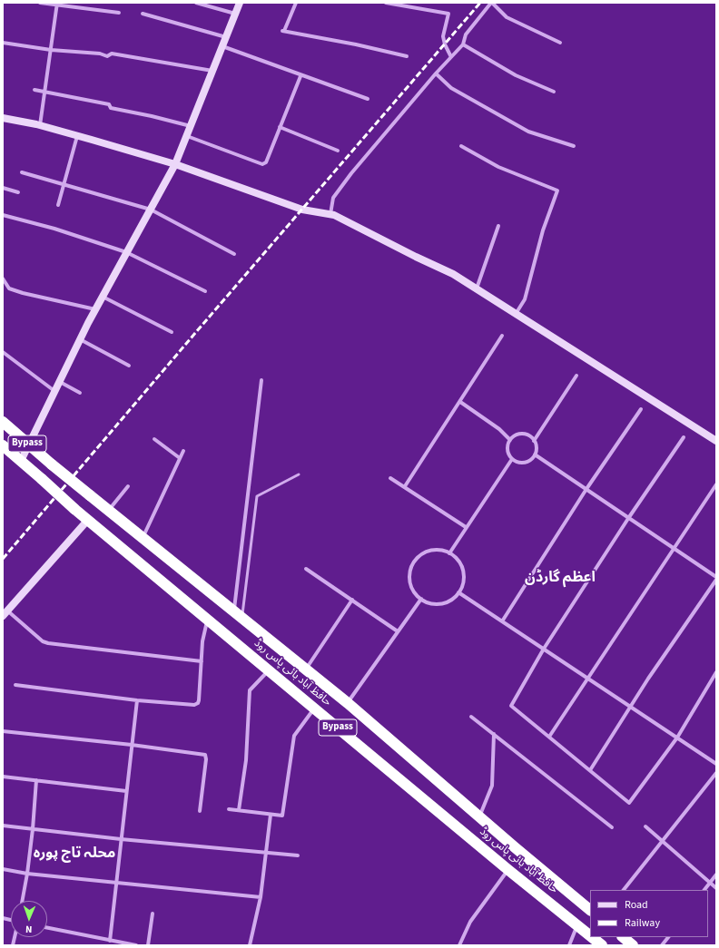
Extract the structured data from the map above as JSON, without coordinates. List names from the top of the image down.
{
  "streets": {
    "highway": ["Bypass", "حافظ آباد بائی پاس روڈ"]
  },
  "districts": ["اعظم گارڈن", "محلہ تاج پورہ"],
  "legend": ["Road", "Railway"],
  "north": "bottom"
}
